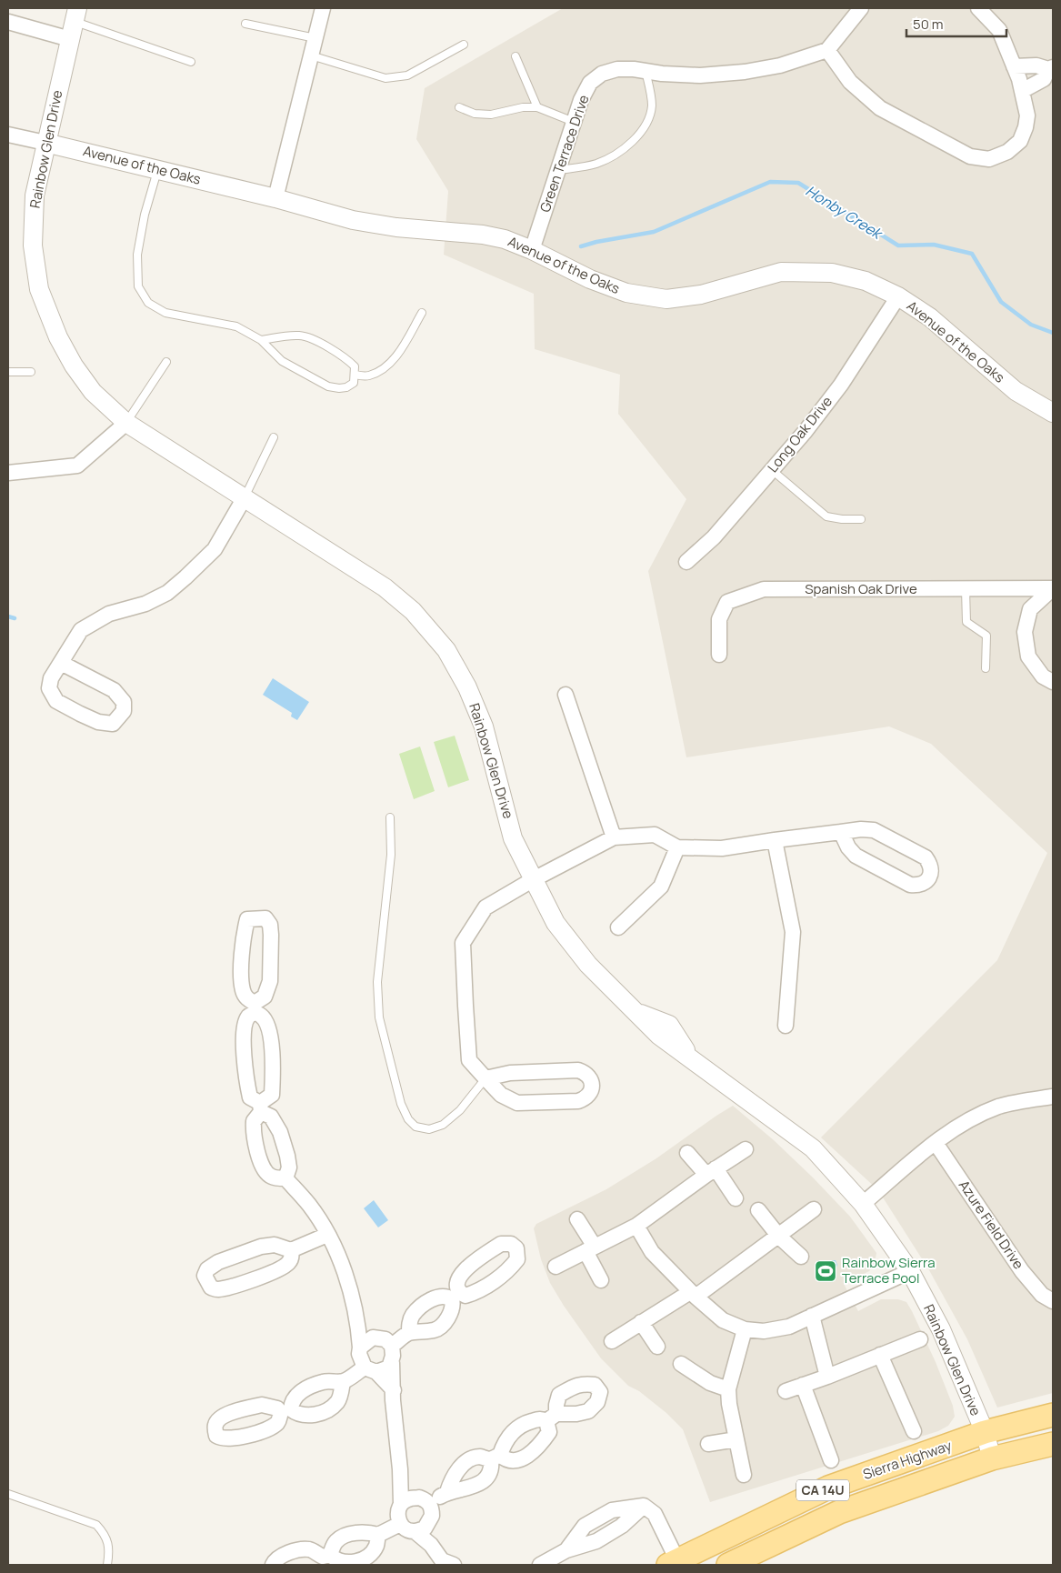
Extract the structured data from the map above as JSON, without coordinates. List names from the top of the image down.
{
  "streets": {
    "main road": ["Sierra Highway", "CA 14U"],
    "street": [
      "Rainbow Glen Drive",
      "Green Terrace Drive",
      "Avenue of the Oaks",
      "Long Oak Drive",
      "Spanish Oak Drive",
      "Azure Field Drive"
    ]
  },
  "crossings": [
    ["Rainbow Glen Drive", "Avenue of the Oaks"],
    ["Rainbow Glen Drive", "Sierra Highway"],
    ["Green Terrace Drive", "Avenue of the Oaks"],
    ["Avenue of the Oaks", "Long Oak Drive"]
  ],
  "water": ["Honby Creek"],
  "places": {
    "sports": ["Rainbow Sierra Terrace Pool"]
  },
  "scale_bar": "50 m"
}
